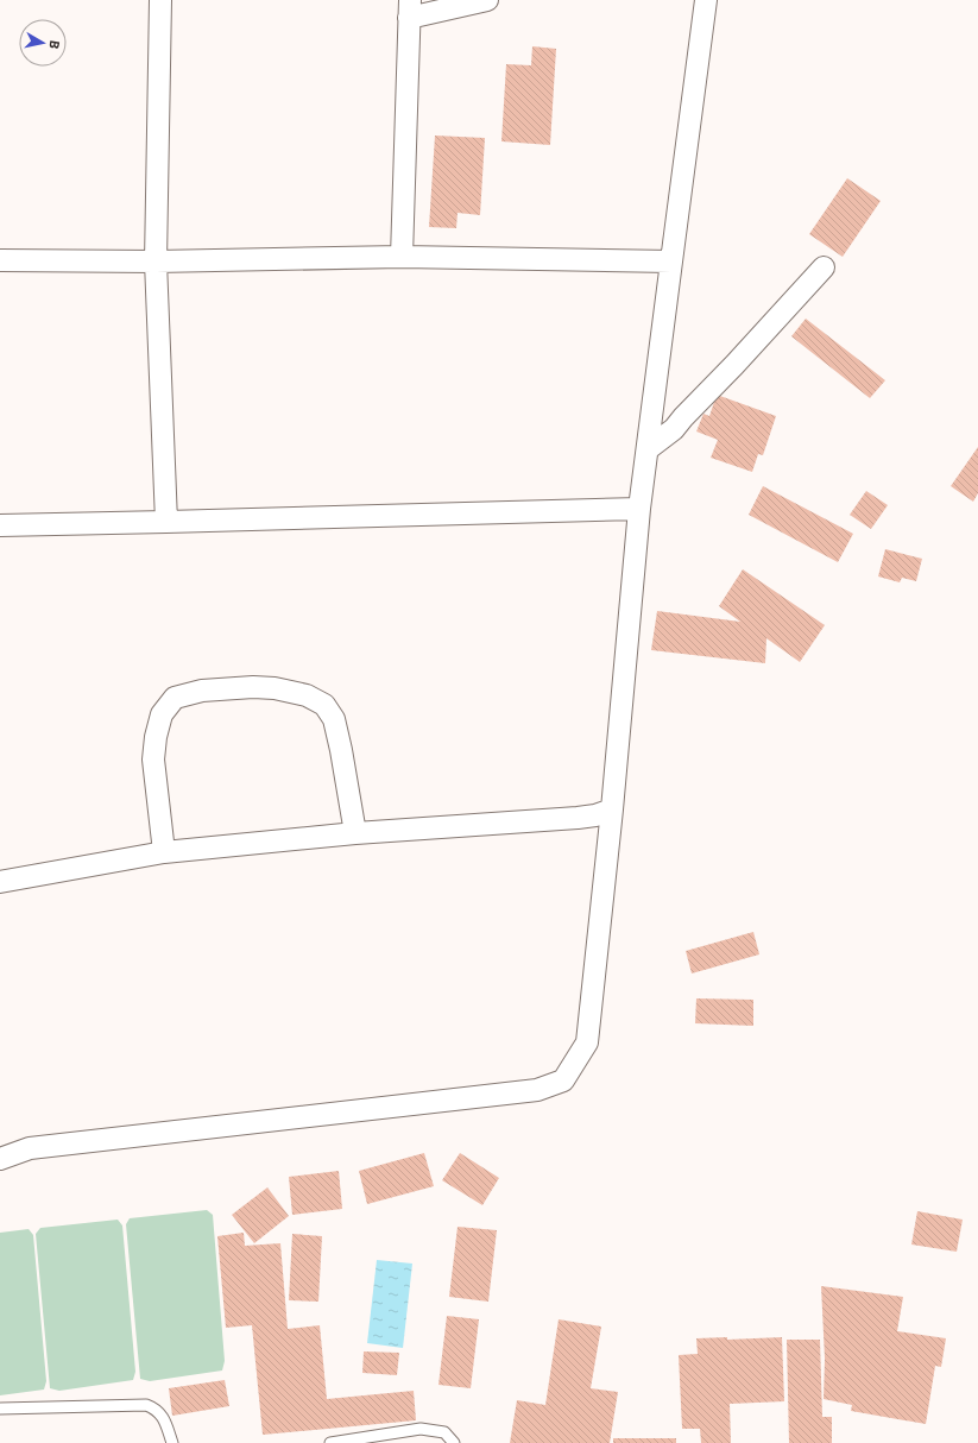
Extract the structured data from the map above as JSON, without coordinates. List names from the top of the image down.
{
  "north": "right"
}
